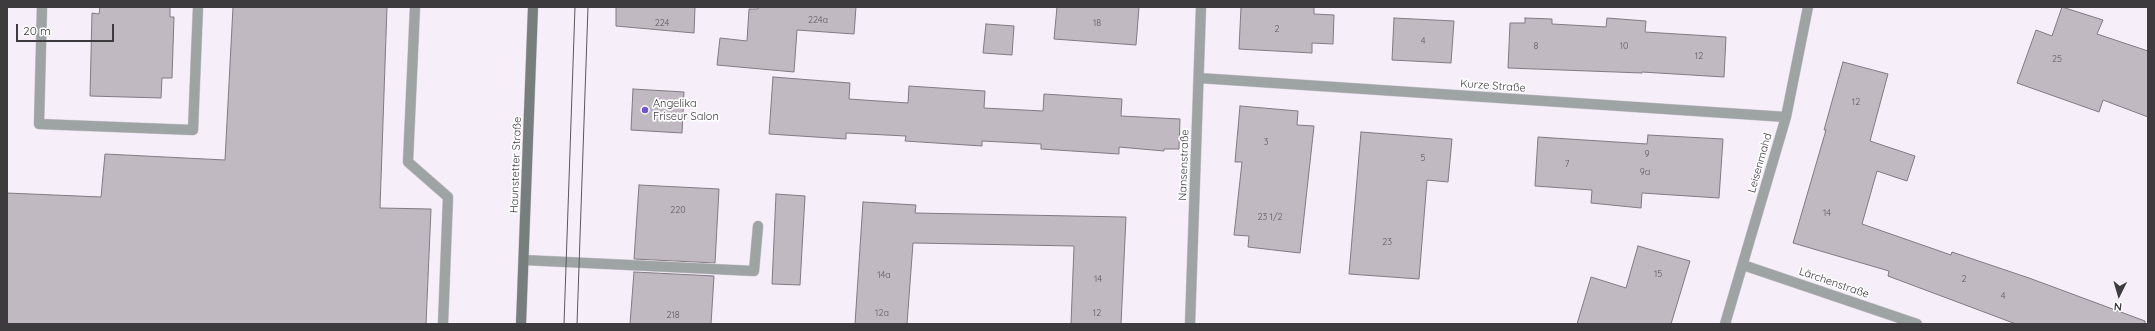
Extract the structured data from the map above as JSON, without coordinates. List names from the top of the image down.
{
  "streets": {
    "main road": ["Haunstetter Straße"],
    "street": [
      "Kurze Straße",
      "Leisenmahd",
      "Nansenstraße",
      "Lärchenstraße"
    ]
  },
  "crossings": [
    ["Kurze Straße", "Leisenmahd"],
    ["Kurze Straße", "Nansenstraße"],
    ["Leisenmahd", "Lärchenstraße"]
  ],
  "places": ["Angelika Friseur Salon"],
  "house_numbers": [
    "224a",
    "224",
    "18",
    "2",
    "4",
    "8",
    "10",
    "12",
    "25",
    "12",
    "3",
    "9",
    "5",
    "7",
    "9a",
    "220",
    "14",
    "23 1/2",
    "23",
    "15",
    "14a",
    "14",
    "2",
    "4",
    "12a",
    "12",
    "218"
  ],
  "scale_bar": "20 m",
  "north": "bottom"
}
